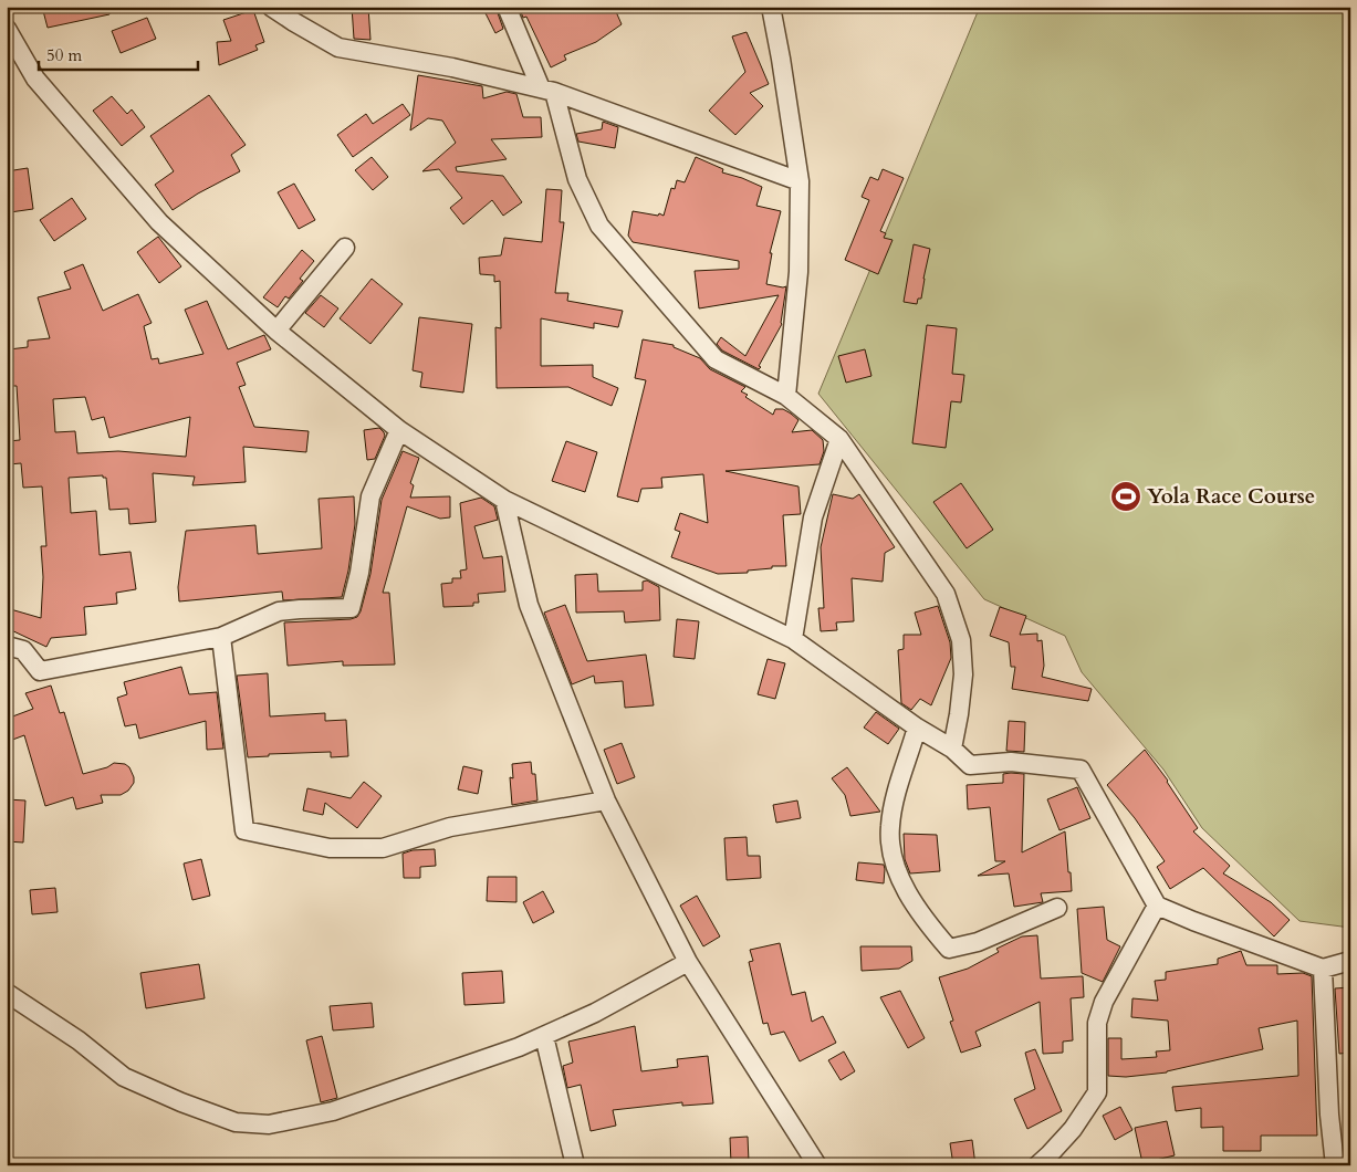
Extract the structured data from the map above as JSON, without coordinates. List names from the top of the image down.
{
  "places": {
    "sports": ["Yola Race Course"]
  },
  "scale_bar": "50 m"
}
